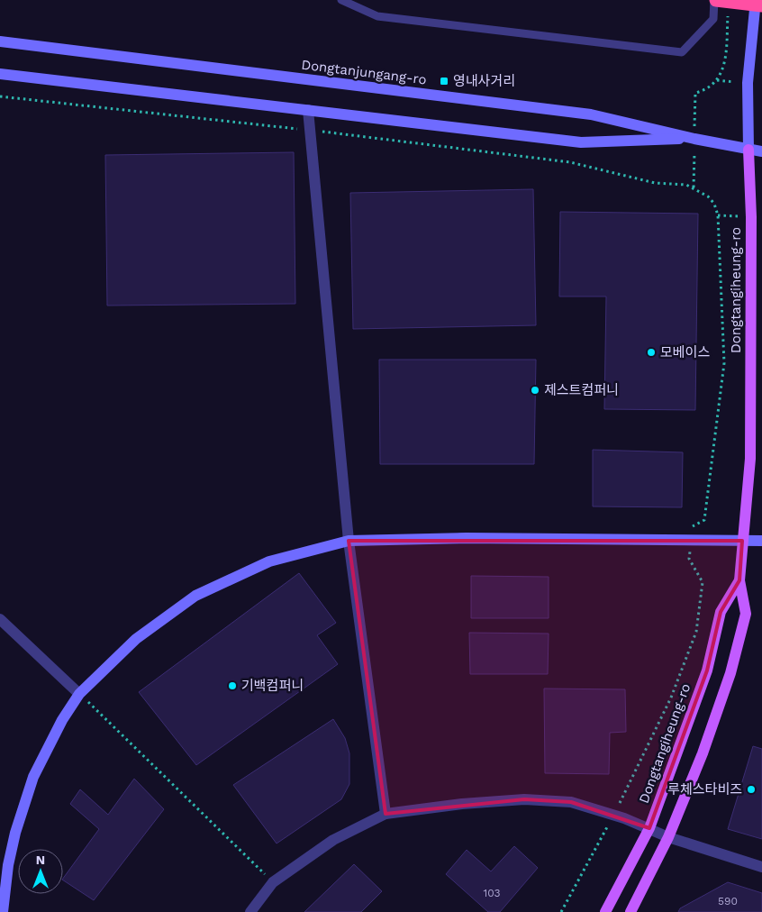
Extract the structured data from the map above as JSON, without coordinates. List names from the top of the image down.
{
  "streets": {
    "main road": ["Dongtangiheung-ro"],
    "street": ["Dongtanjungang-ro"]
  },
  "crossings": [
    ["Dongtanjungang-ro", "Dongtangiheung-ro"]
  ],
  "places": {
    "transit": ["영내사거리"],
    "other": [
      "모베이스",
      "제스트컴퍼니",
      "기백컴퍼니",
      "루체스타비즈"
    ]
  },
  "house_numbers": ["103", "590"],
  "north": "top"
}
